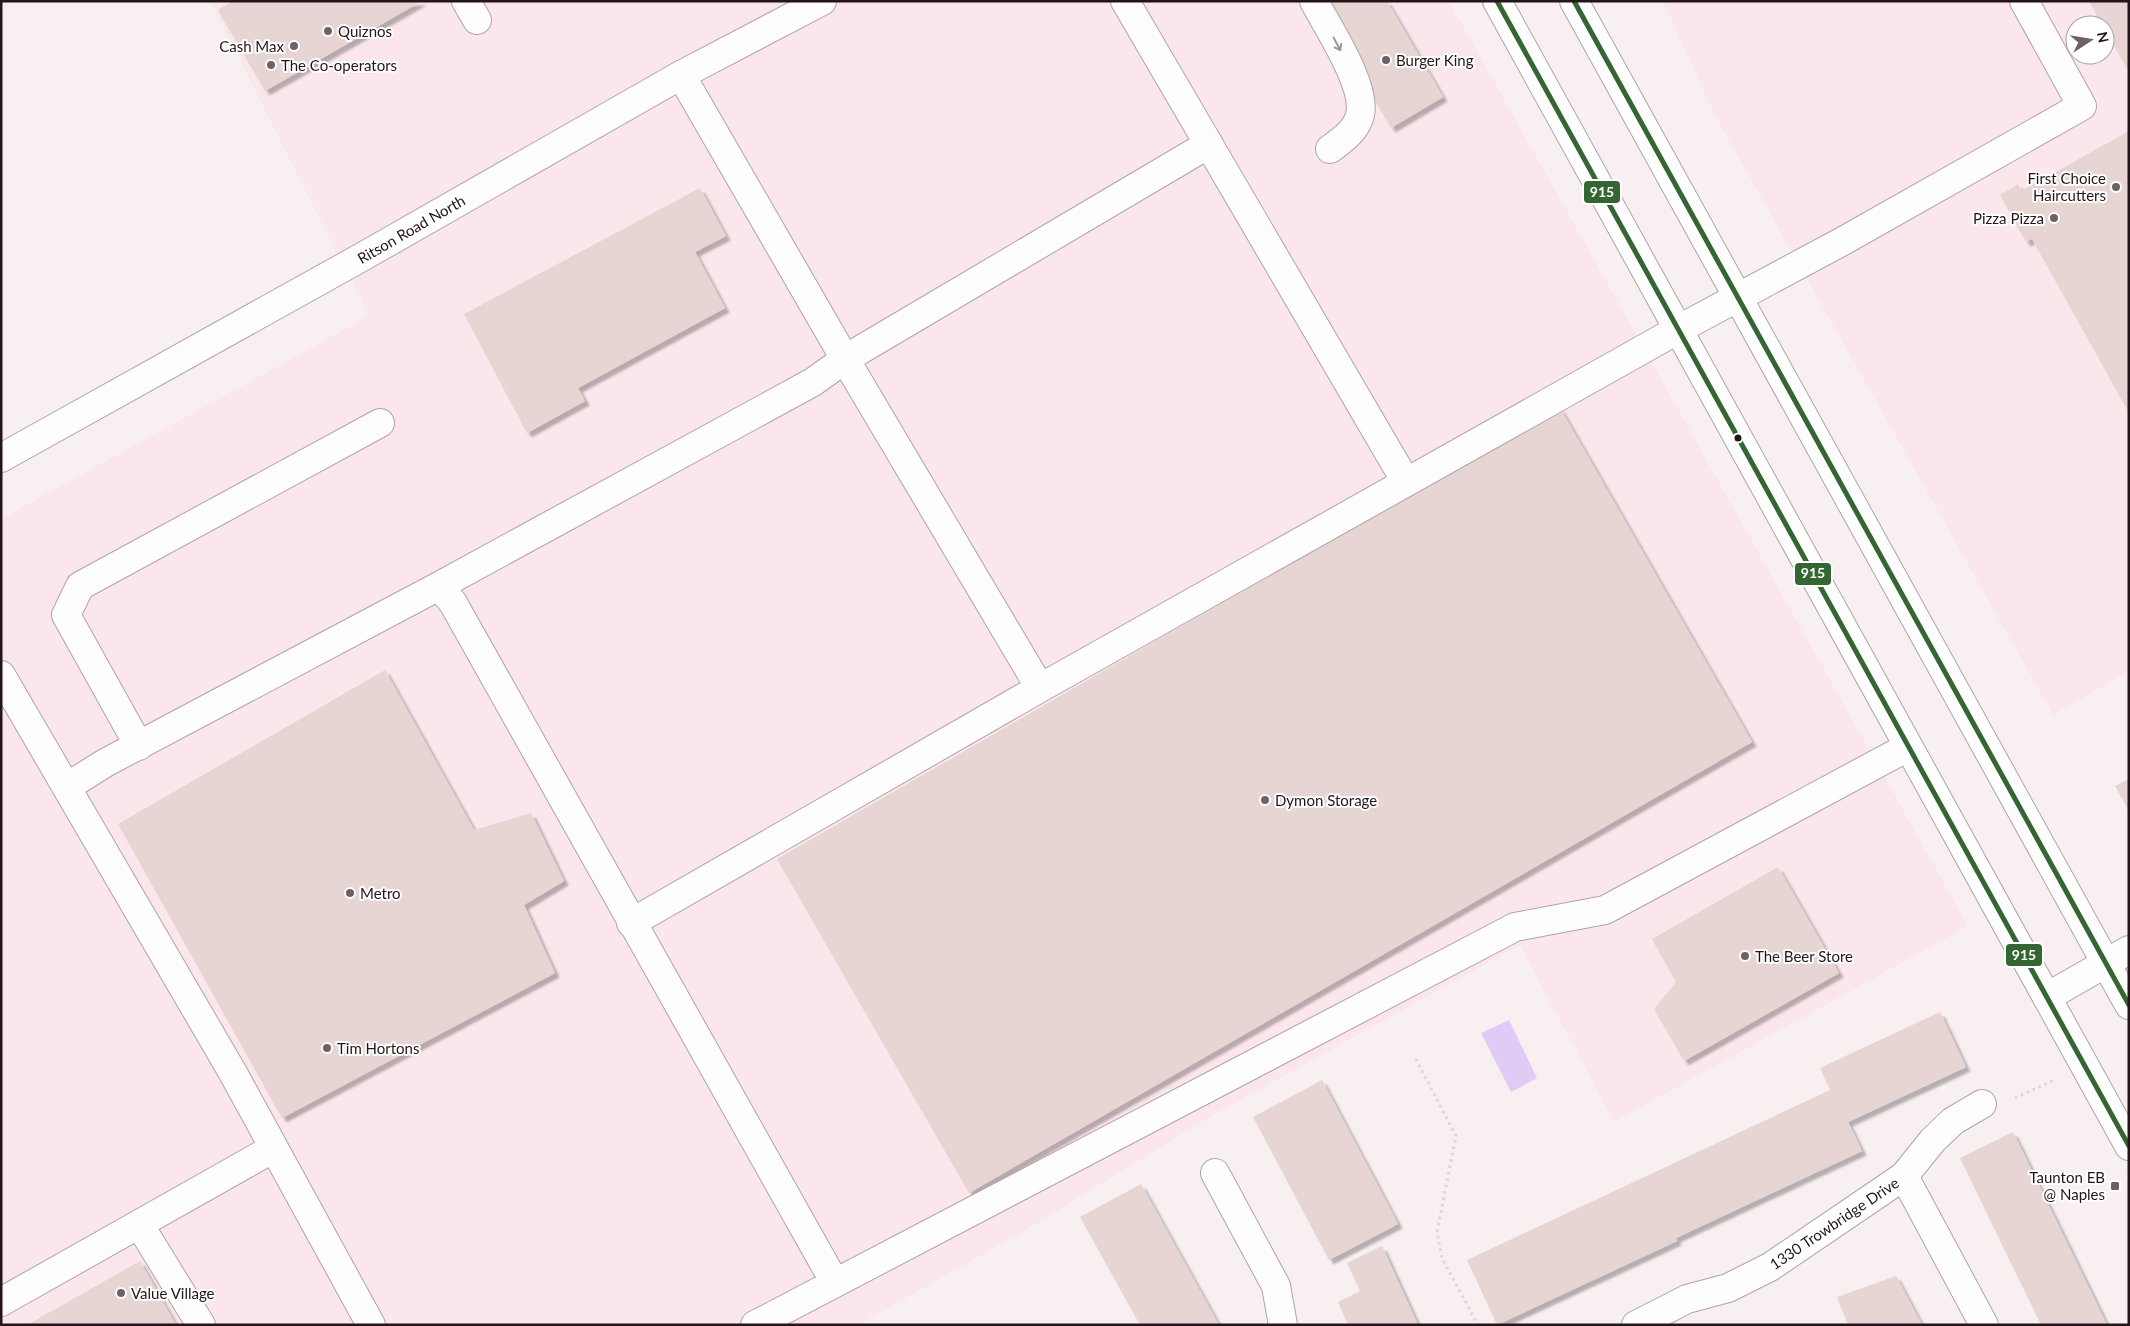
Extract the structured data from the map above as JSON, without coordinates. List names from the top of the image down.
{
  "streets": {
    "main road": ["Ritson Road North", "1330 Trowbridge Drive"]
  },
  "places": {
    "other": [
      "Quiznos",
      "Cash Max",
      "Burger King",
      "The Co-operators",
      "First Choice Haircutters",
      "Pizza Pizza",
      "Dymon Storage",
      "Metro",
      "The Beer Store",
      "Tim Hortons",
      "Value Village"
    ],
    "transit": ["Taunton EB @ Naples"]
  },
  "lines": ["transit line 915"],
  "north": "right"
}
